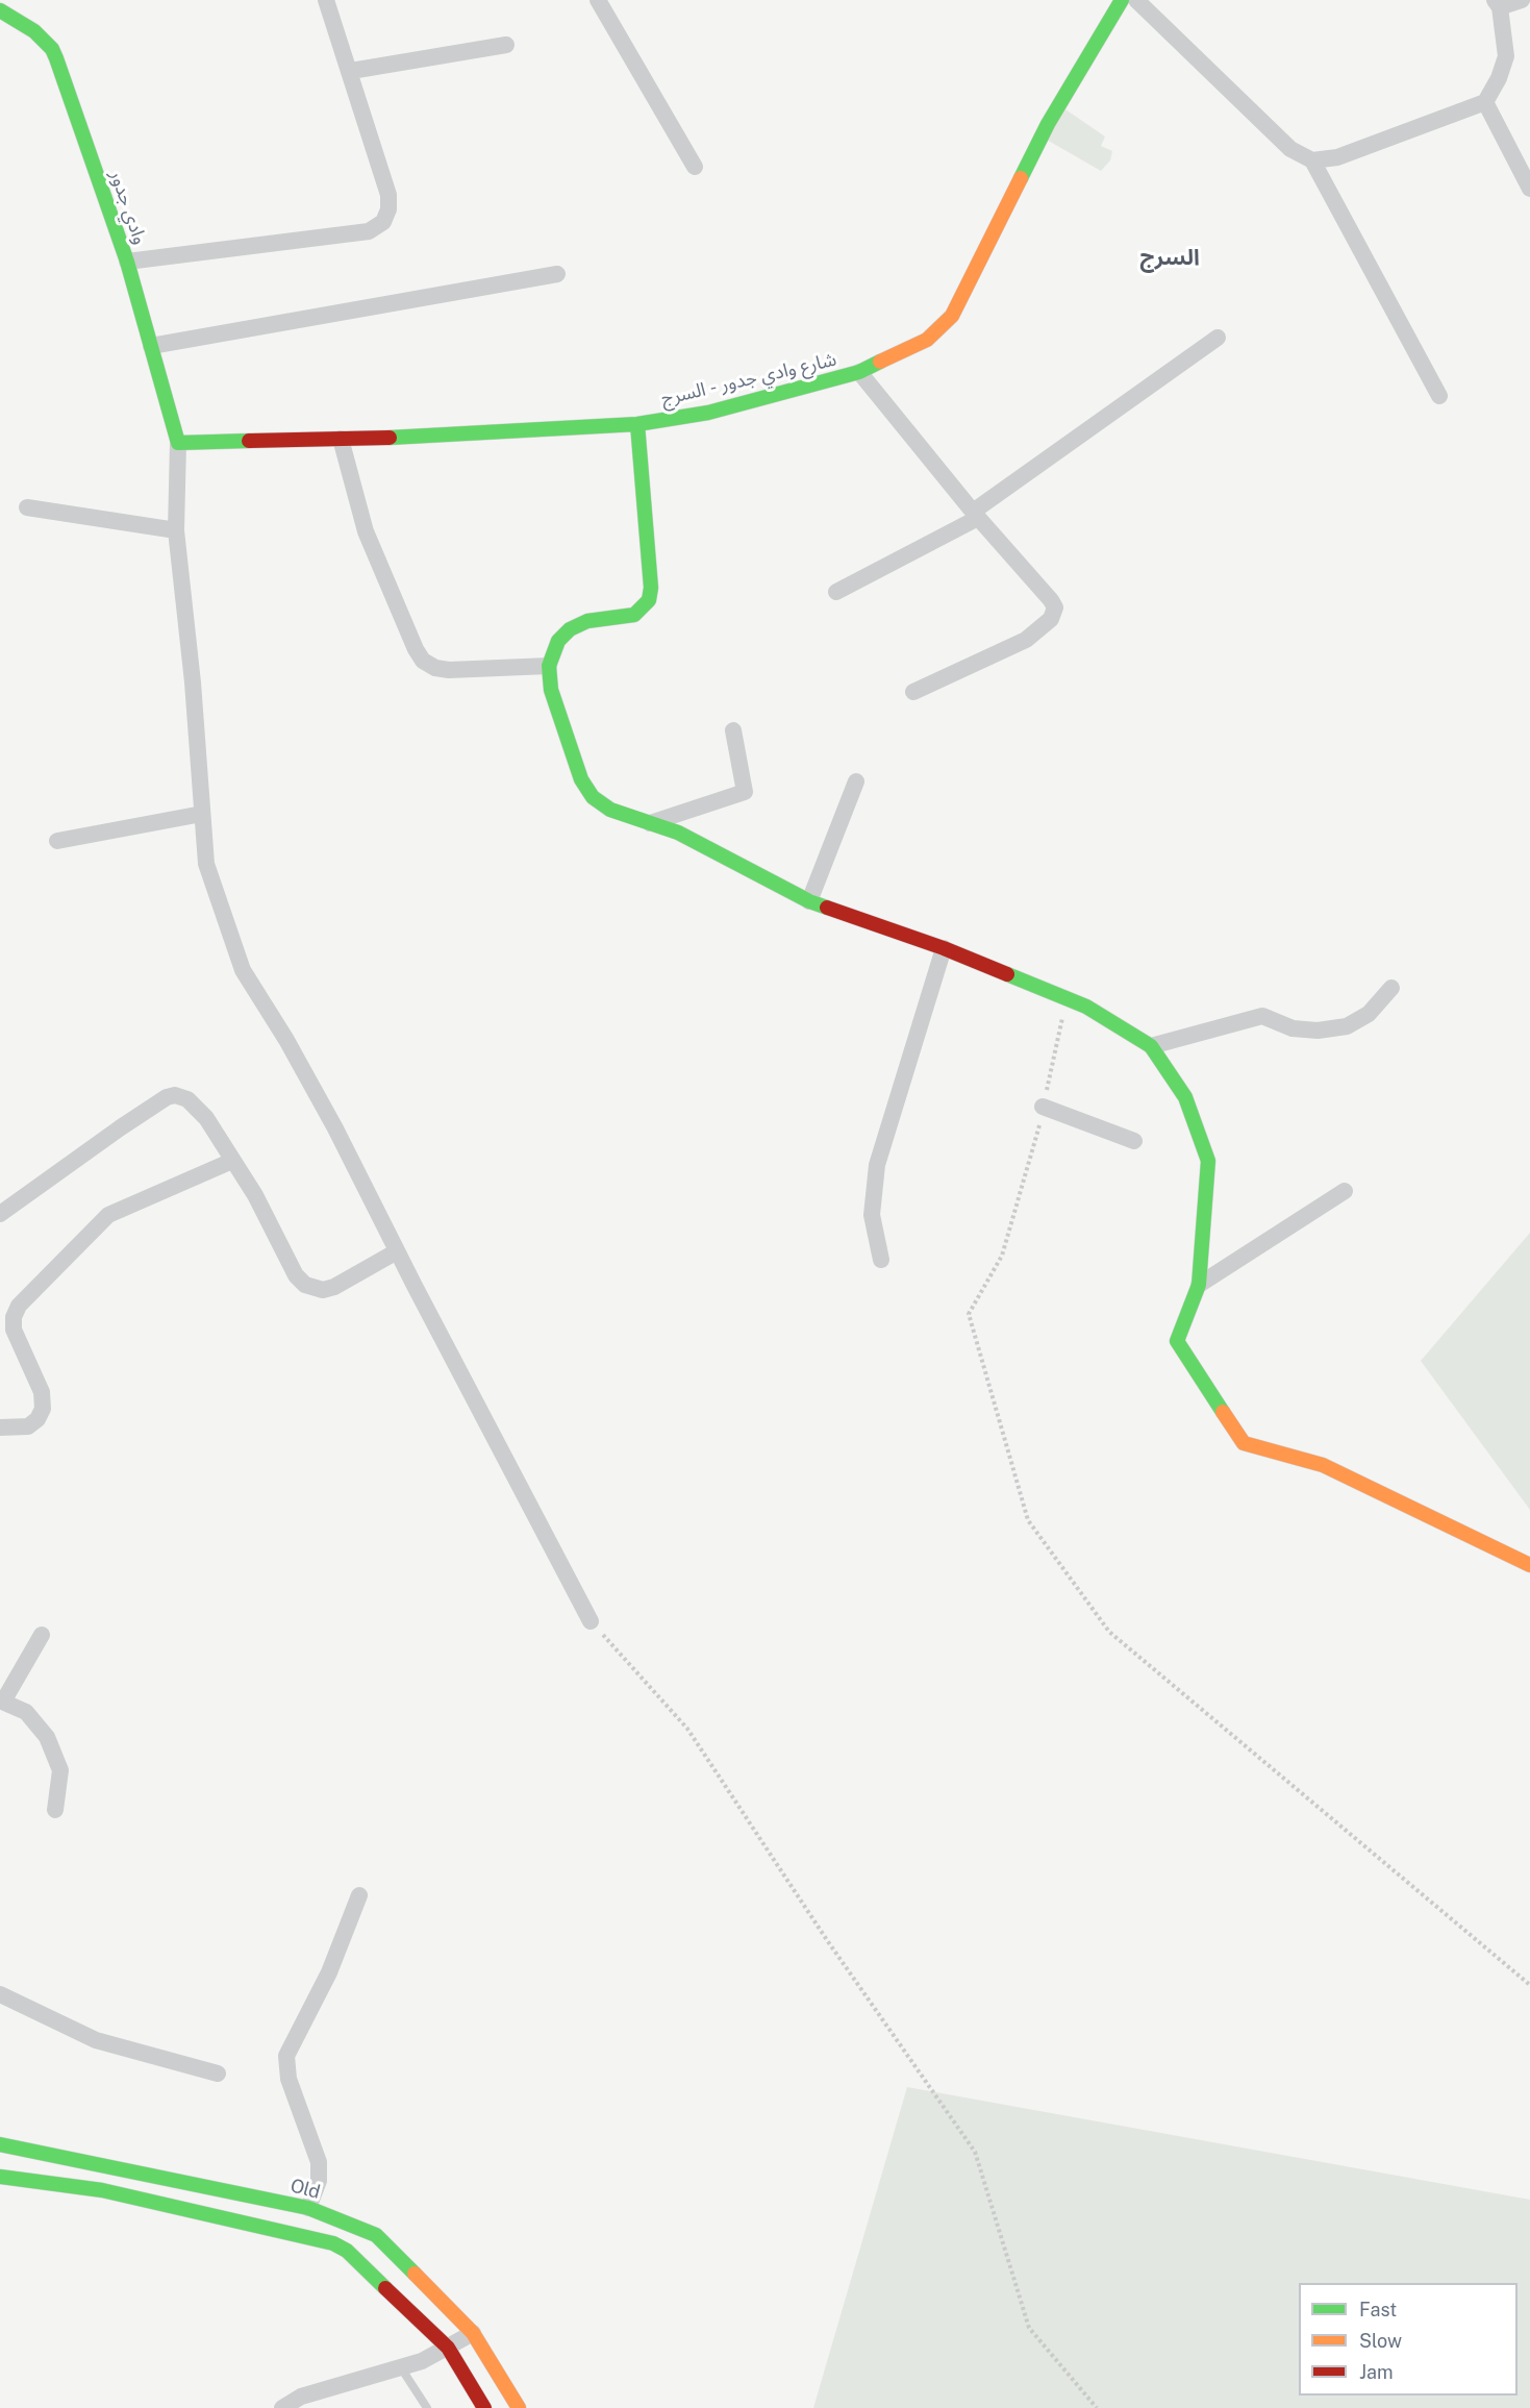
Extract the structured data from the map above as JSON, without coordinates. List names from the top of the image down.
{
  "streets": {
    "street": ["وادي جدور", "شارع وادي جدور - السرج", "Old"]
  },
  "crossings": [
    ["وادي جدور", "شارع وادي جدور - السرج"]
  ],
  "districts": ["السرج"],
  "legend": ["Fast", "Slow", "Jam"]
}
